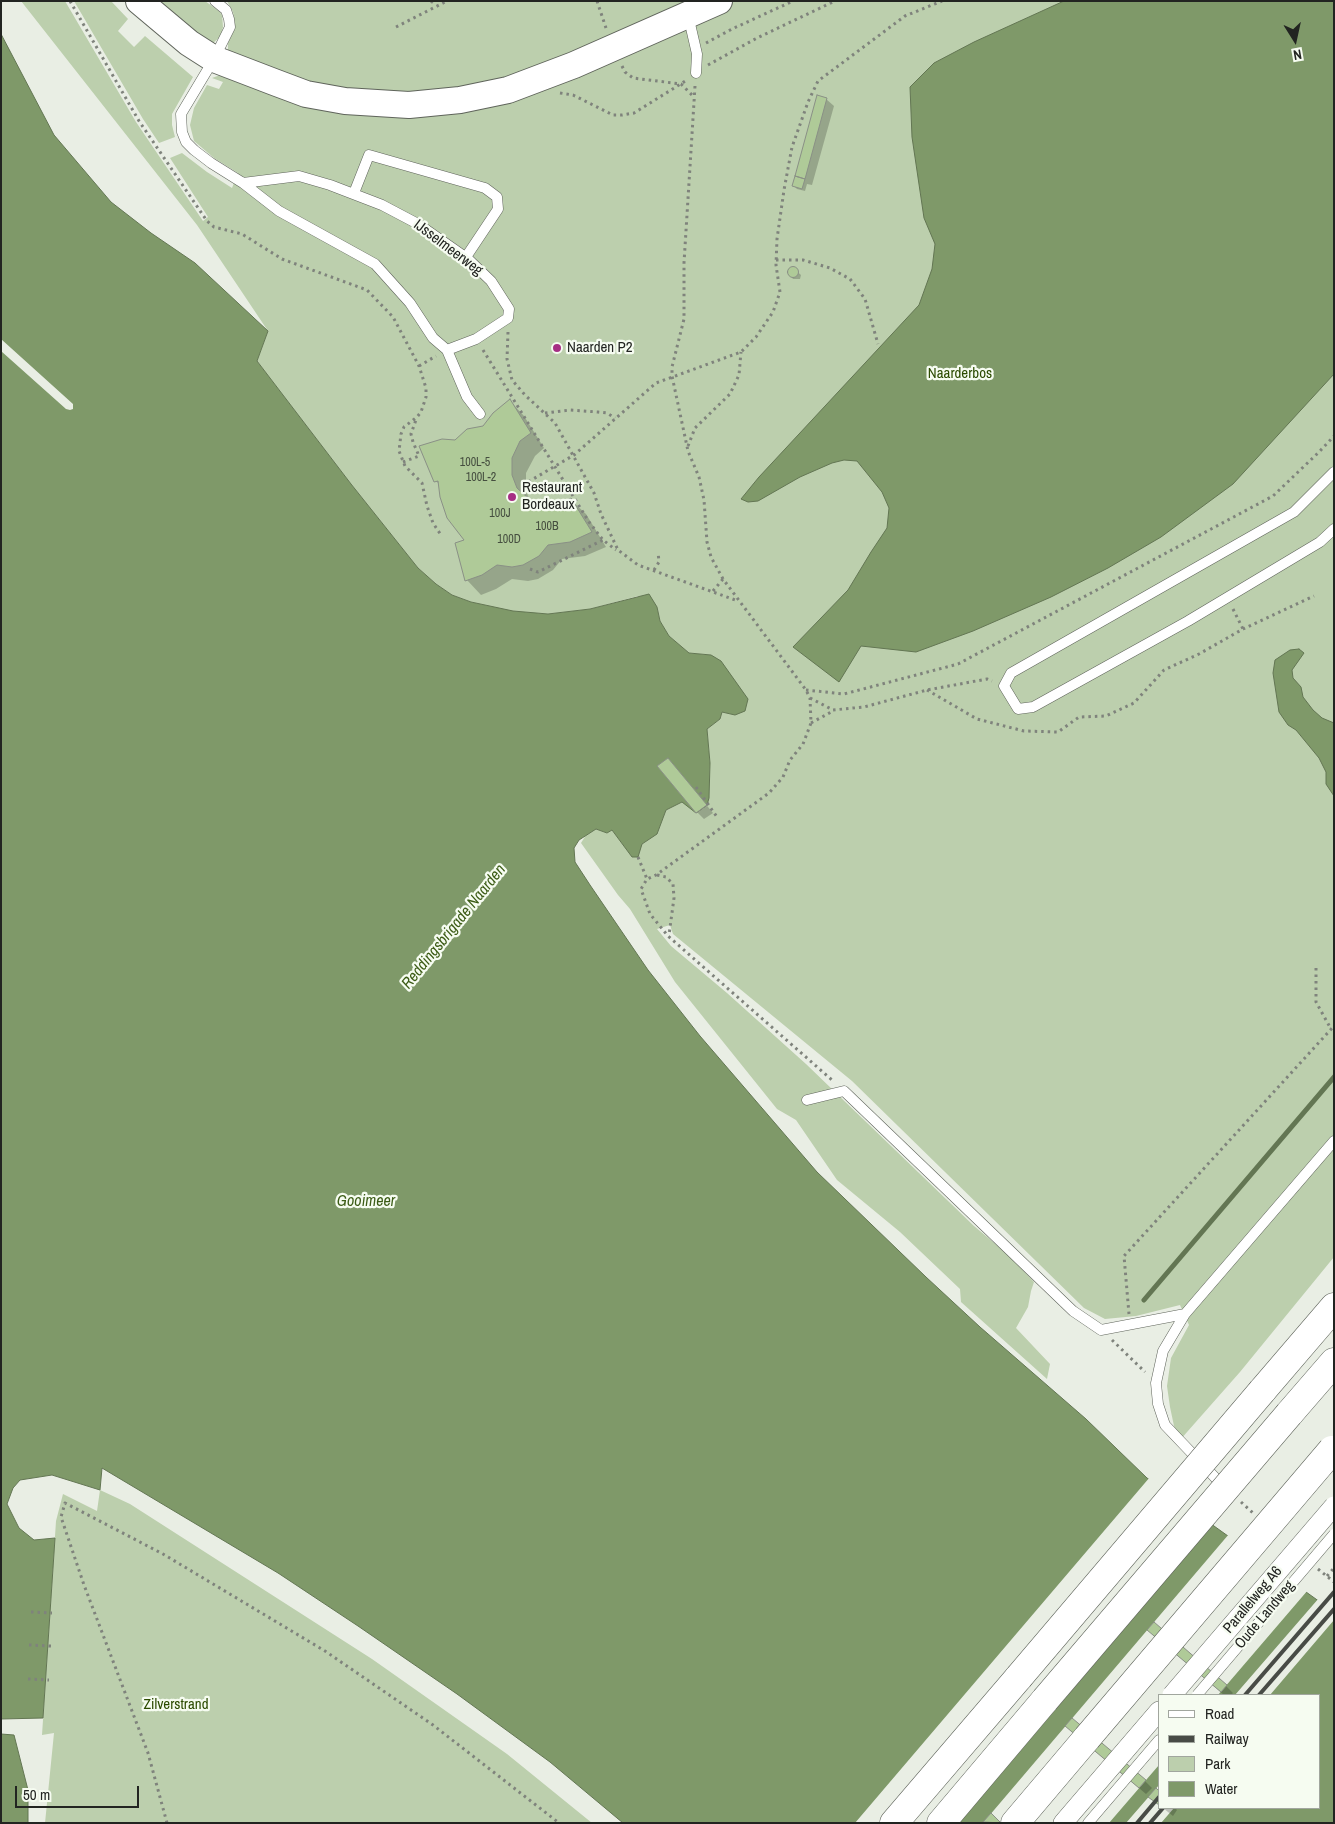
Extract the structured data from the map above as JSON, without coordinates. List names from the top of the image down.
{
  "streets": {
    "street": ["Parallelweg A6"],
    "lane": ["IJsselmeerweg", "Oude Landweg"]
  },
  "water": ["Reddingsbrigade Naarden", "Gooimeer"],
  "parks": ["Naarderbos", "Zilverstrand"],
  "places": ["Naarden P2", "Restaurant Bordeaux"],
  "house_numbers": [
    "100L-5",
    "100L-2",
    "100J",
    "100B",
    "100D"
  ],
  "legend": [
    "Road",
    "Railway",
    "Park",
    "Water"
  ],
  "scale_bar": "50 m",
  "north": "bottom"
}
